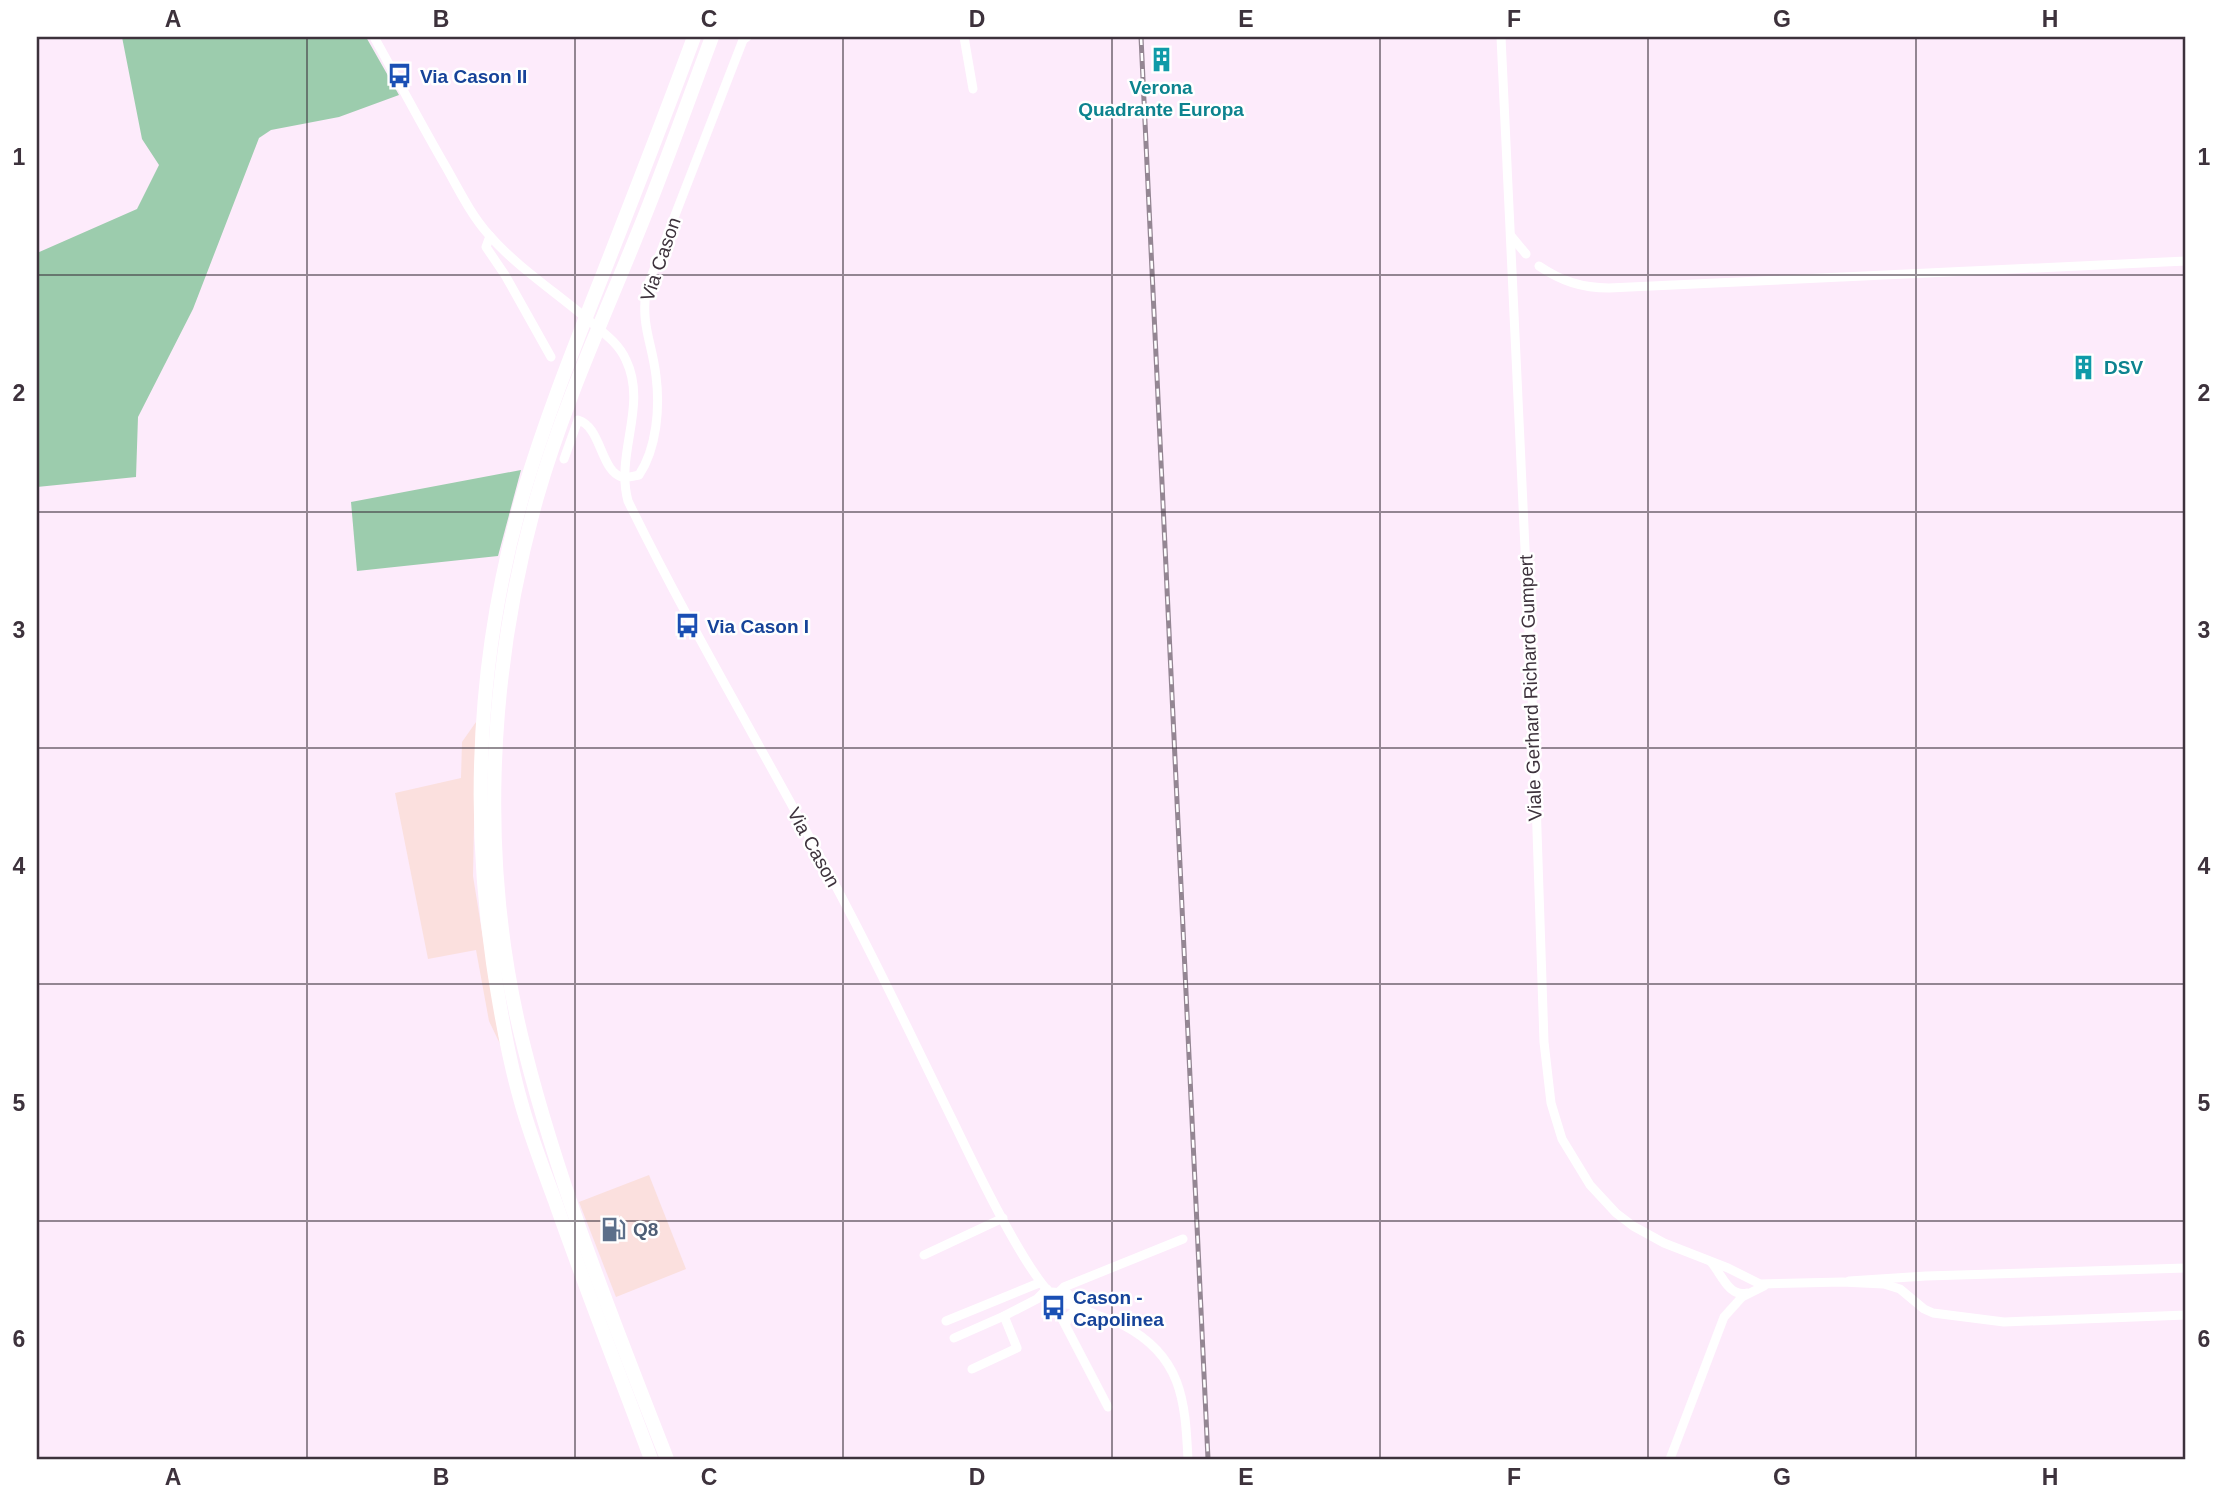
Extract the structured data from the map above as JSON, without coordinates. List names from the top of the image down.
{
  "streets": {
    "street": ["Via Cason", "Viale Gerhard Richard Gumpert"]
  },
  "places": {
    "building": ["Verona Quadrante Europa", "DSV"],
    "bus stop": ["Via Cason II", "Via Cason I", "Cason - Capolinea"],
    "fuel station": ["Q8"]
  },
  "grid": {
    "columns": [
      "A",
      "B",
      "C",
      "D",
      "E",
      "F",
      "G",
      "H"
    ],
    "rows": [
      "1",
      "2",
      "3",
      "4",
      "5",
      "6"
    ]
  }
}
